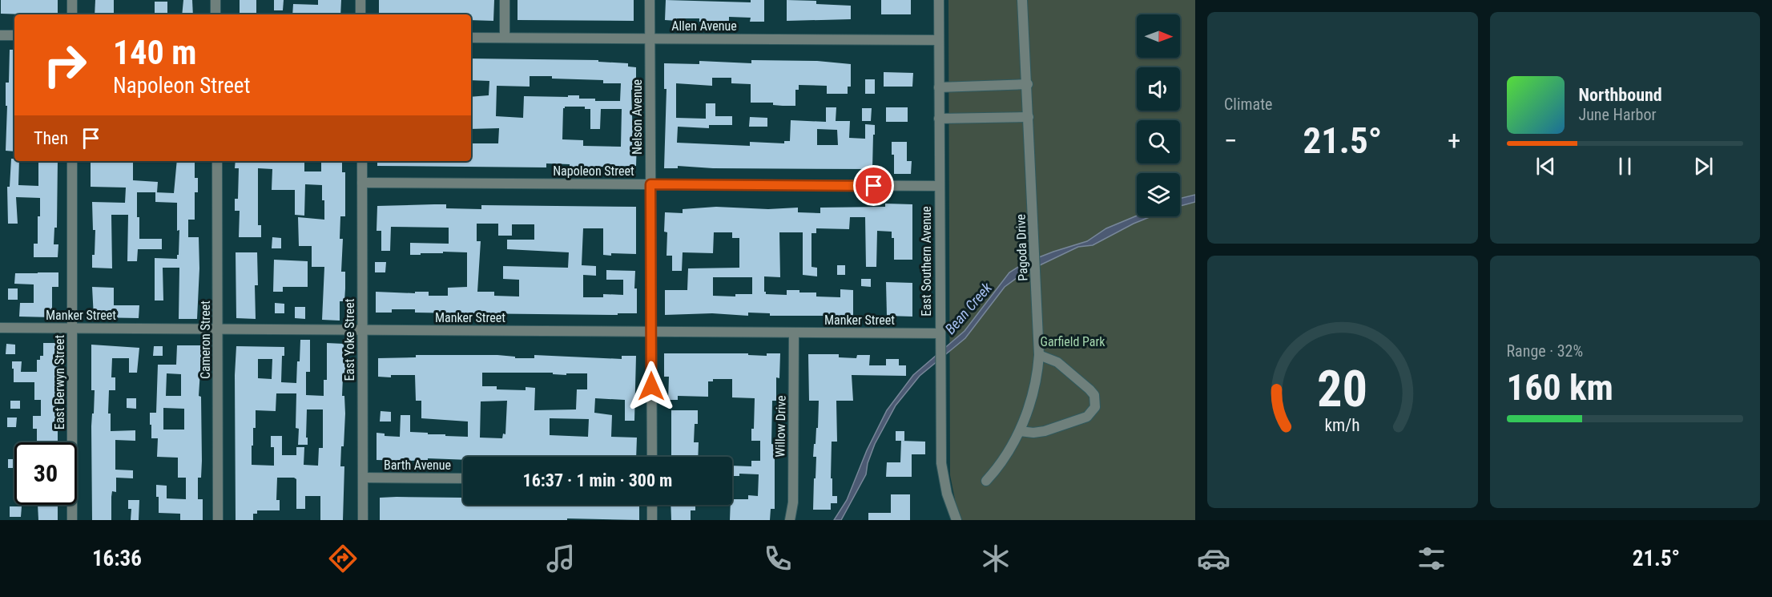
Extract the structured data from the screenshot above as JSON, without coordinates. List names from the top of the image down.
{
  "streets": {
    "street": [
      "Allen Avenue",
      "Nelson Avenue",
      "Napoleon Street",
      "Pagoda Drive",
      "East Southern Avenue",
      "Manker Street",
      "Cameron Street",
      "East Yoke Street",
      "East Berwyn Street",
      "Willow Drive",
      "Barth Avenue"
    ]
  },
  "crossings": [
    ["Allen Avenue", "Nelson Avenue"],
    ["Allen Avenue", "East Southern Avenue"],
    ["Nelson Avenue", "Napoleon Street"],
    ["Nelson Avenue", "Manker Street"],
    ["Napoleon Street", "East Southern Avenue"],
    ["Napoleon Street", "East Yoke Street"],
    ["East Southern Avenue", "Manker Street"],
    ["Manker Street", "Cameron Street"],
    ["Manker Street", "East Yoke Street"],
    ["Manker Street", "East Berwyn Street"],
    ["Manker Street", "Willow Drive"],
    ["East Yoke Street", "Barth Avenue"]
  ],
  "water": ["Bean Creek"],
  "parks": ["Garfield Park"],
  "north": "right",
  "page": {
    "tile": [
      "Climate",
      ["Range · 32%", "160 km"]
    ],
    "turn": ["140 m", "Napoleon Street"],
    "song": ["Northbound", "June Harbor"],
    "then": "Then",
    "heat": ["−", "21.5°", "+"],
    "limit": "30",
    "trip": "16:37 · 1 min · 300 m",
    "tabs": ["16:36", "21.5°"],
    "gauge": ["20", "km/h"]
  }
}
